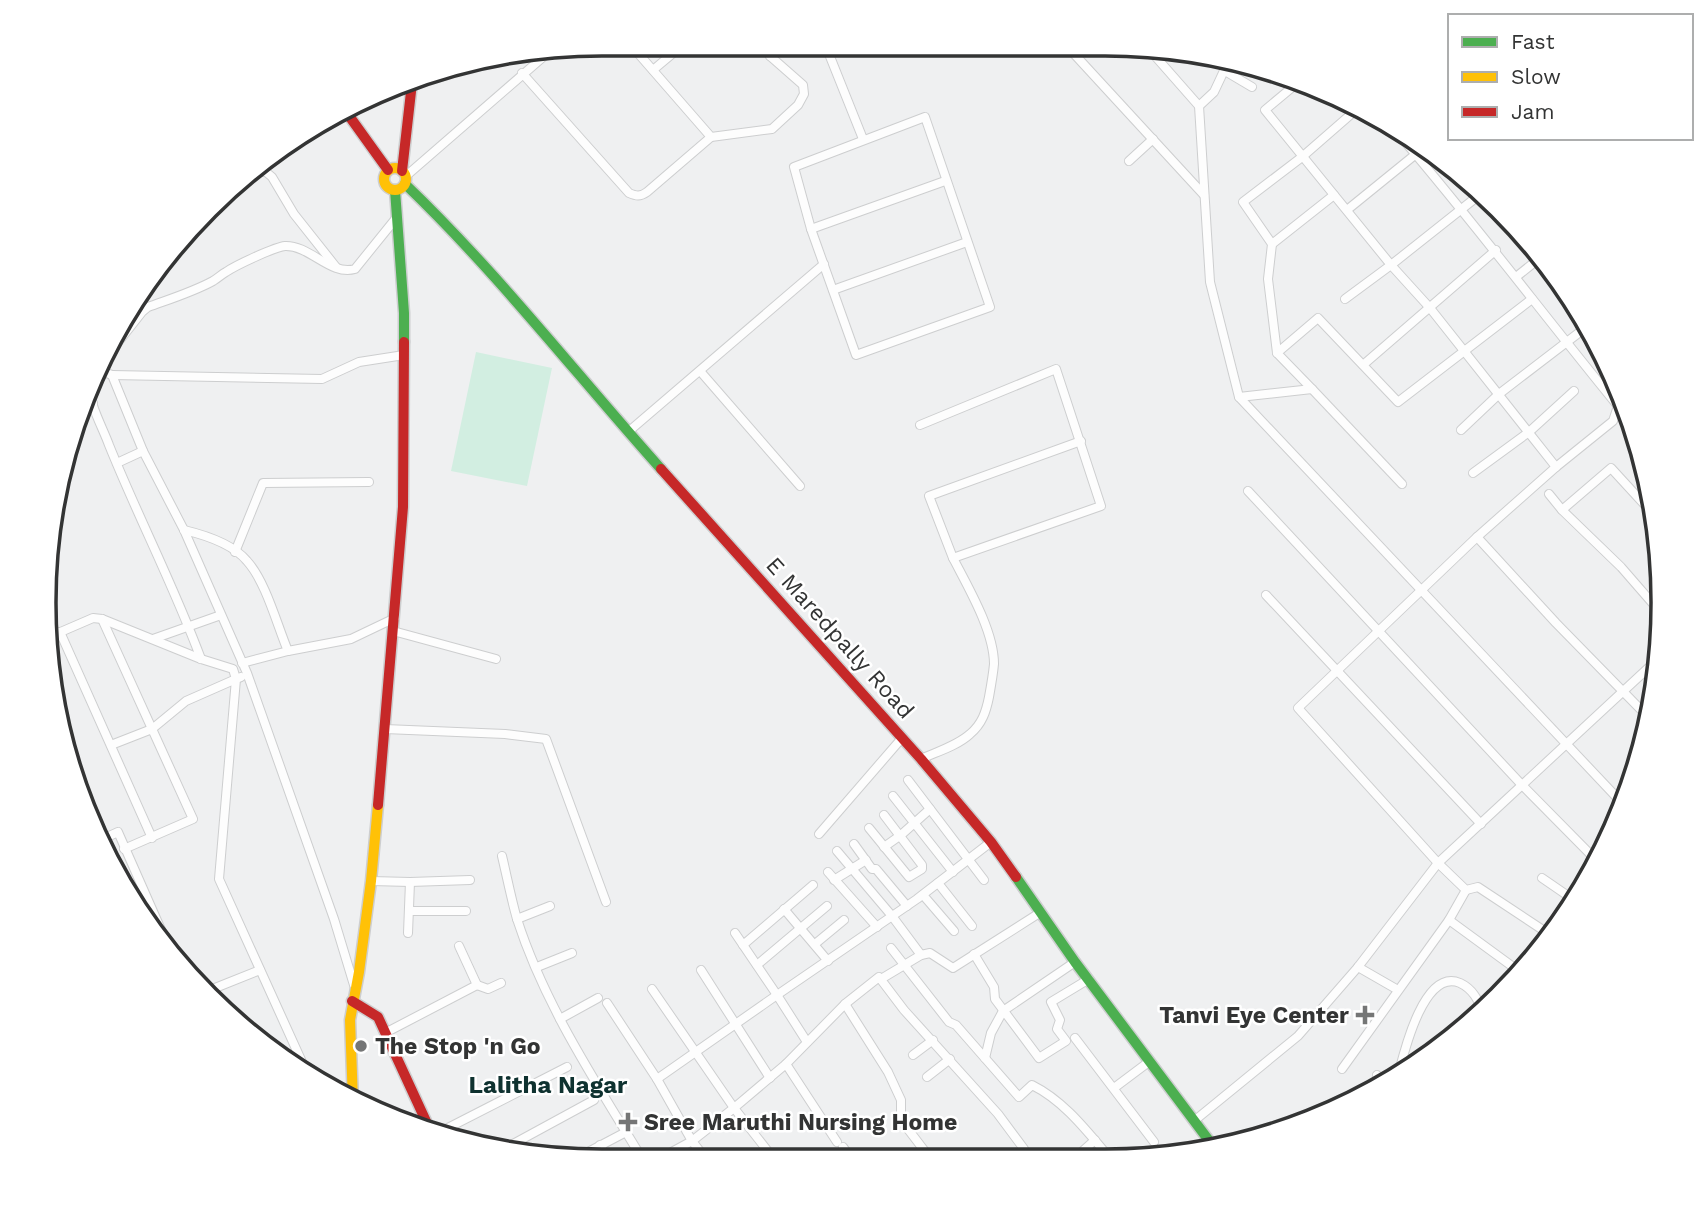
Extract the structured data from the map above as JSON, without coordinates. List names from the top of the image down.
{
  "streets": {
    "main road": ["E Maredpally Road"]
  },
  "districts": ["Lalitha Nagar"],
  "places": {
    "health": ["Tanvi Eye Center", "Sree Maruthi Nursing Home"],
    "other": ["The Stop 'n Go"]
  },
  "legend": ["Fast", "Slow", "Jam"]
}
